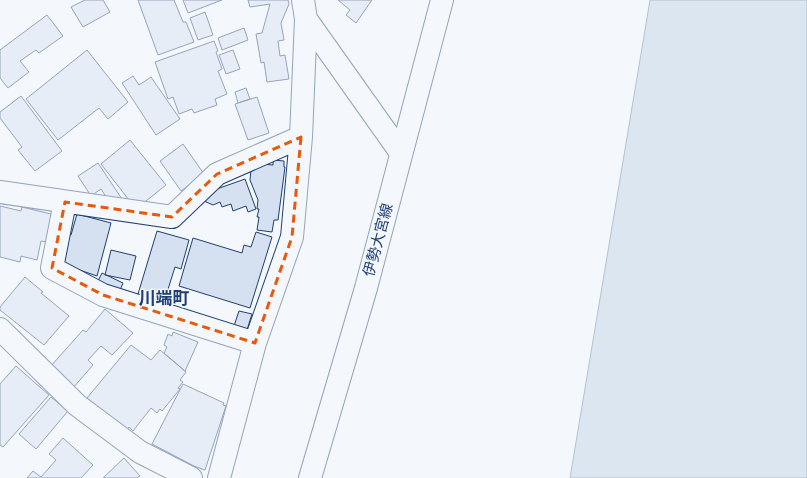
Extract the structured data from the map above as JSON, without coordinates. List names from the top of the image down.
{
  "streets": {
    "street": ["伊勢大宮線"]
  },
  "districts": ["川端町"]
}
